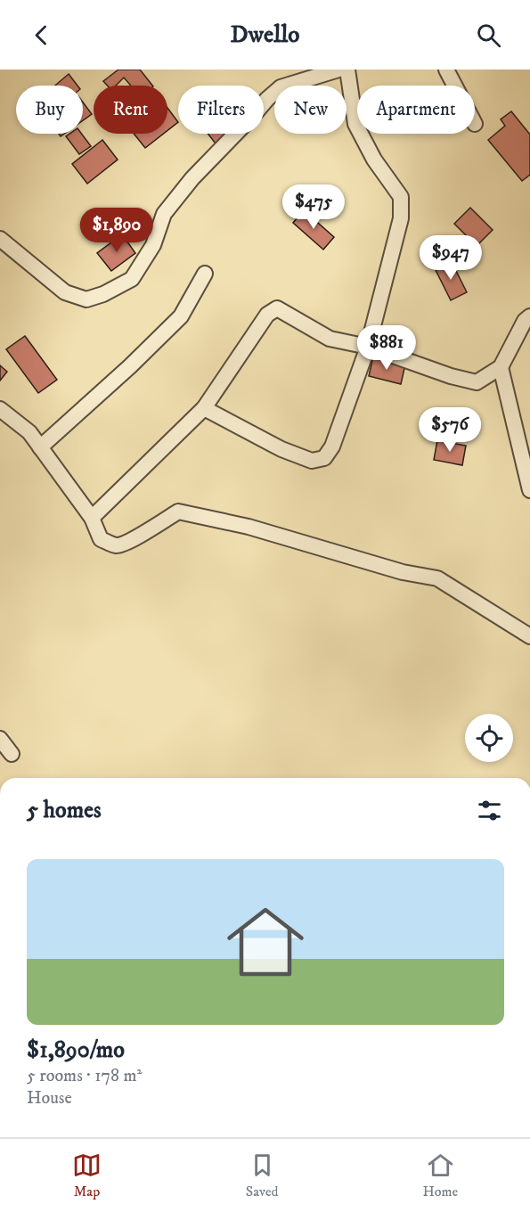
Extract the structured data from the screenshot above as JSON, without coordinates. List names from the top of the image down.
{
  "page": {
    "header": "Dwello",
    "chip": [
      "Buy",
      "Rent",
      "Filters",
      "New",
      "Apartment"
    ],
    "price": [
      "$475",
      "$1,890",
      "$947",
      "$881",
      "$576"
    ],
    "heading": "5 homes",
    "list": [
      {
        "name": "$1,890/mo",
        "note": "5 rooms · 178 m² · House"
      }
    ],
    "tabs": ["Map", "Saved", "Home"]
  }
}
